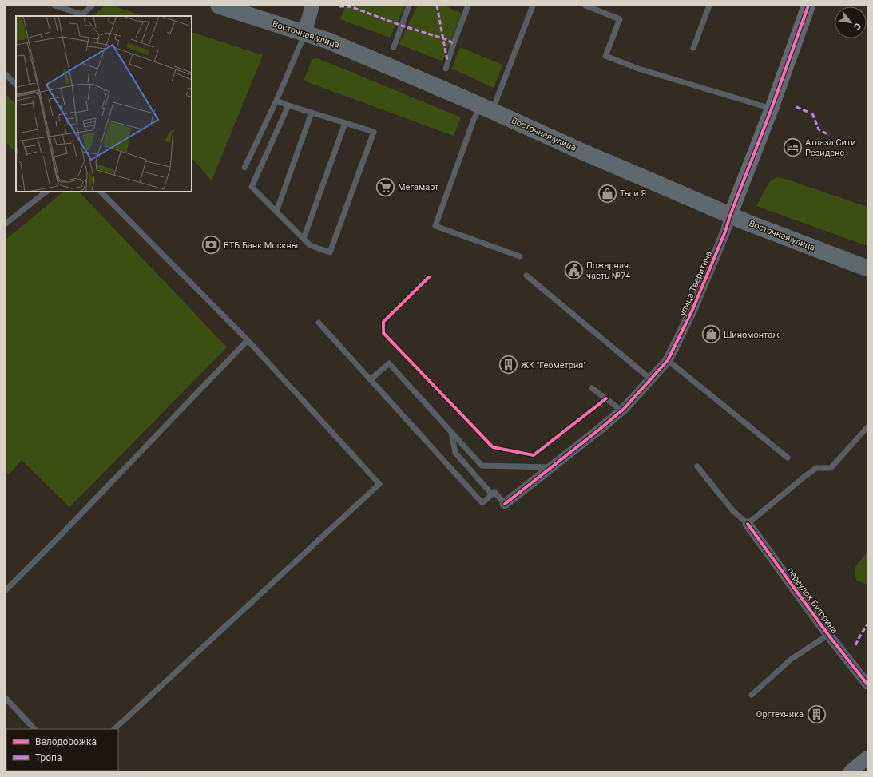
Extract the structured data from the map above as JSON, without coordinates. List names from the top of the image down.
{
  "streets": {
    "main road": ["Восточная улица"],
    "street": ["улица Тверитина", "переулок Буторина"]
  },
  "crossings": [
    ["Восточная улица", "улица Тверитина"]
  ],
  "places": {
    "hotel": ["Атлаза Сити Резиденс"],
    "supermarket": ["Мегамарт"],
    "shop": ["Ты и Я", "Шиномонтаж"],
    "bank": ["ВТБ Банк Москвы"],
    "public building": ["Пожарная часть №74"],
    "building": ["ЖК \"Геометрия\"", "Оргтехника"]
  },
  "legend": ["Велодорожка", "Тропа"],
  "north": "bottom right"
}
